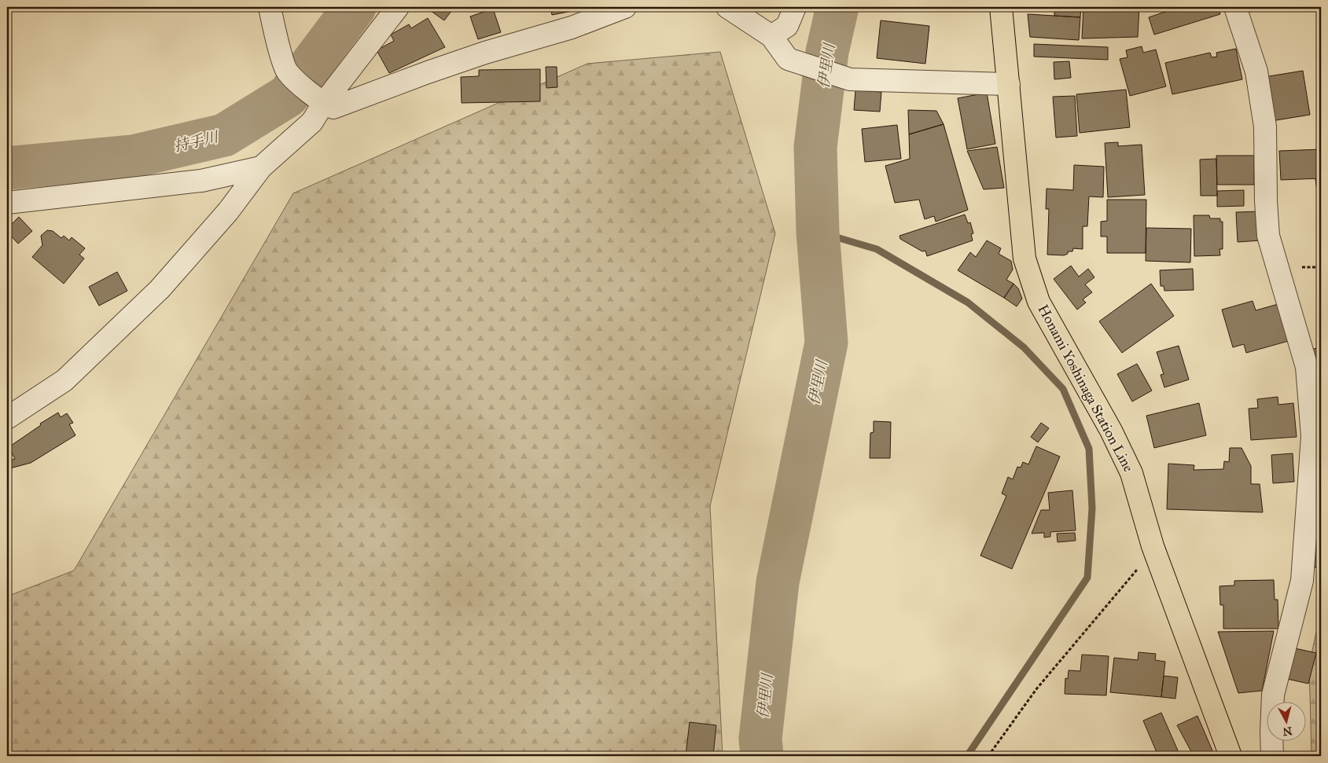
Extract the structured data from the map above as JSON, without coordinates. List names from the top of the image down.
{
  "streets": {
    "main road": ["Honami Yoshinaga Station Line"]
  },
  "water": ["伊里川", "持手川"],
  "north": "bottom"
}
